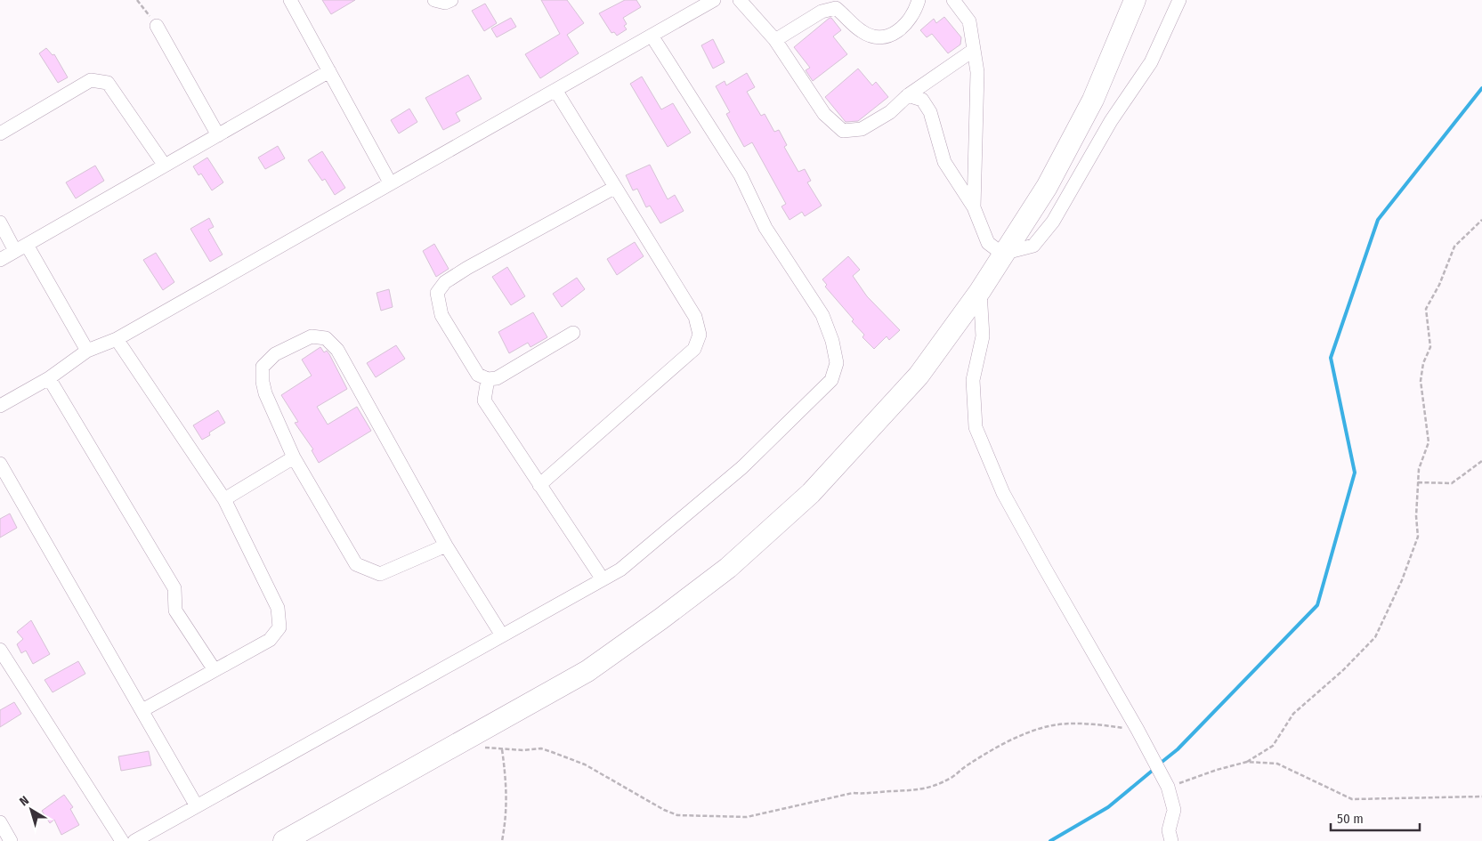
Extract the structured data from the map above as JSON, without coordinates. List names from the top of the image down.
{
  "scale_bar": "50 m",
  "north": "top left"
}
